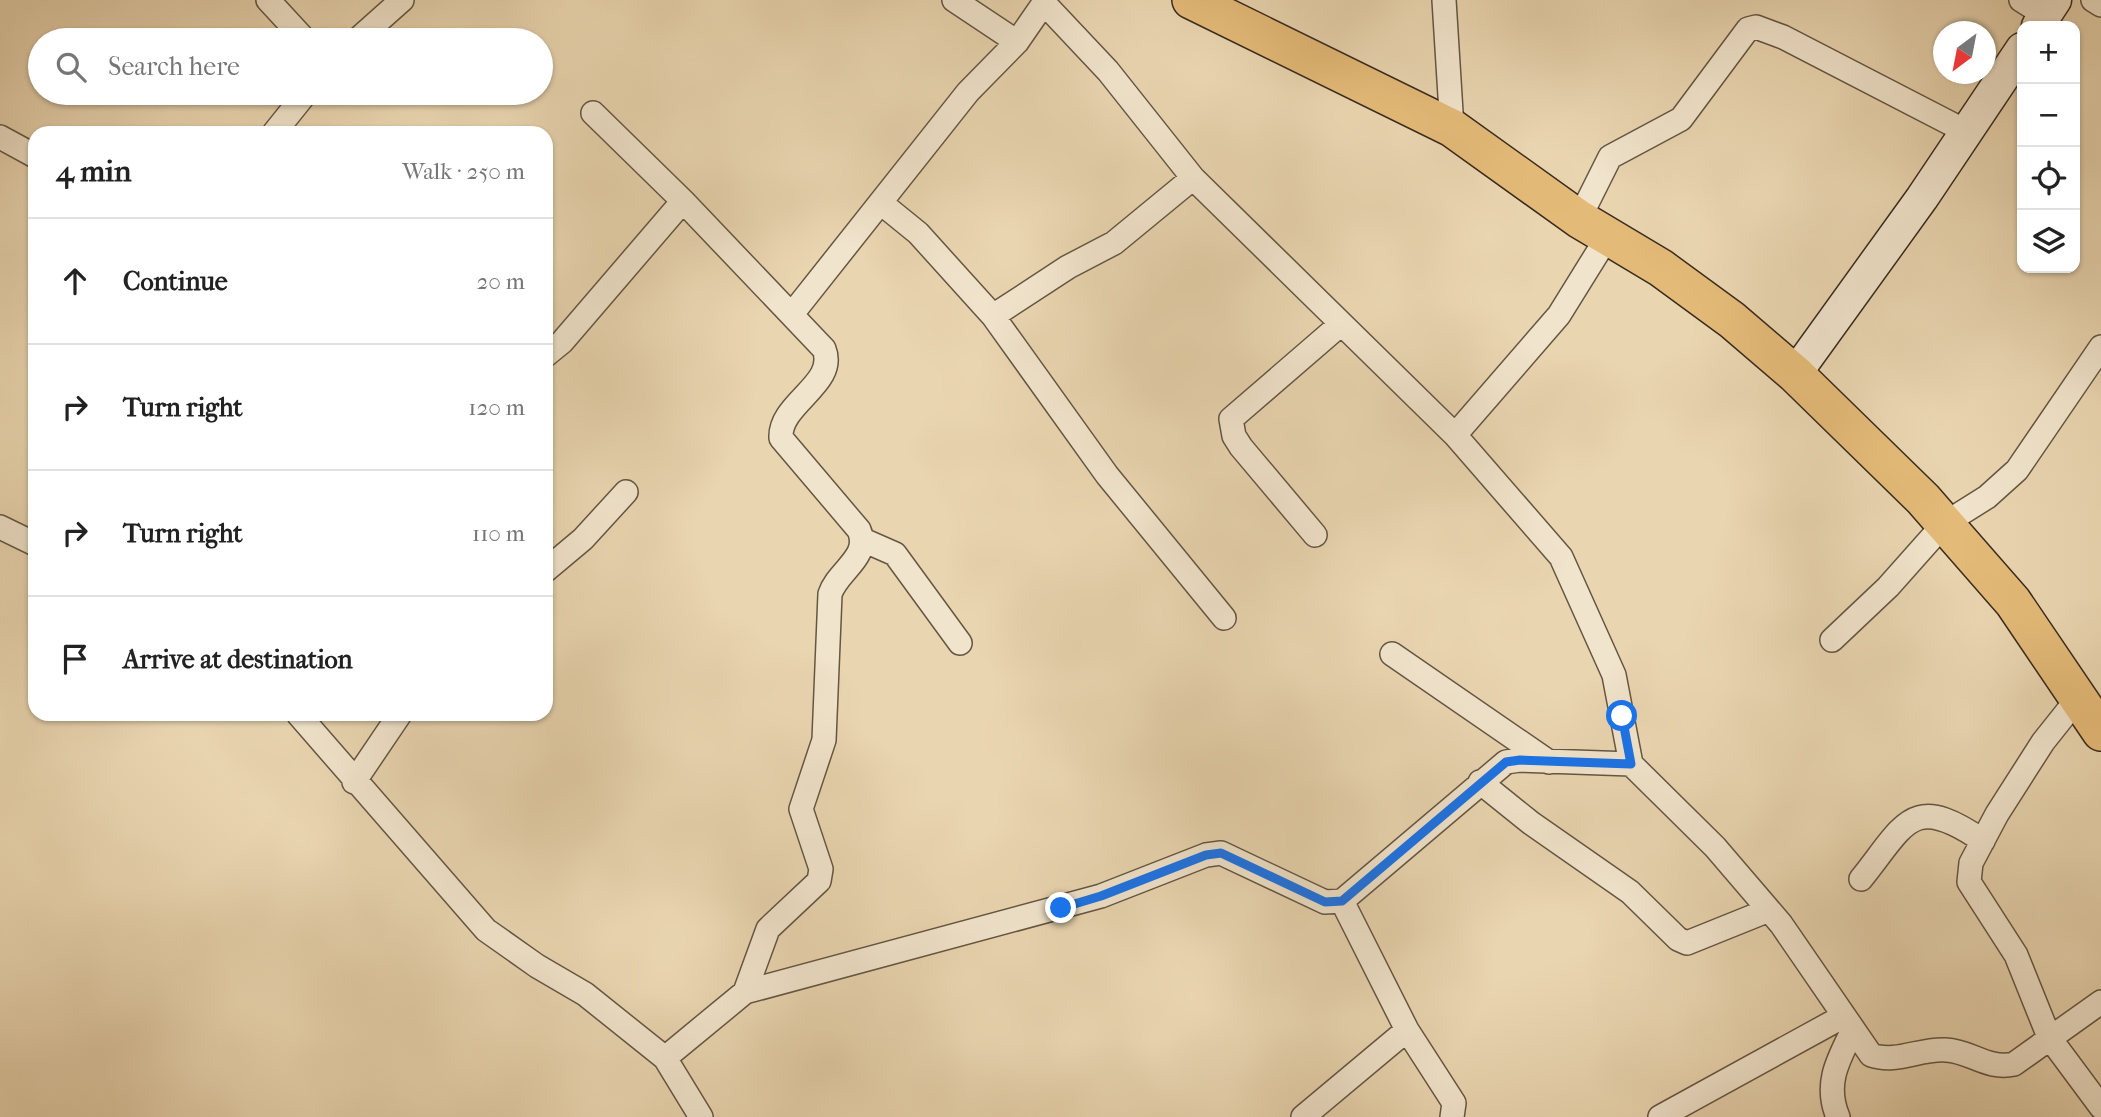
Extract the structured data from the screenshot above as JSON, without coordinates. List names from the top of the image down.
{
  "north": "bottom left",
  "page": {
    "map_buttons": ["+", "−"],
    "search": "Search here",
    "heading": ["4 min", "Walk · 250 m"],
    "list": [
      ["Continue", "20 m"],
      ["Turn right", "120 m"],
      ["Turn right", "110 m"],
      "Arrive at destination"
    ]
  }
}
